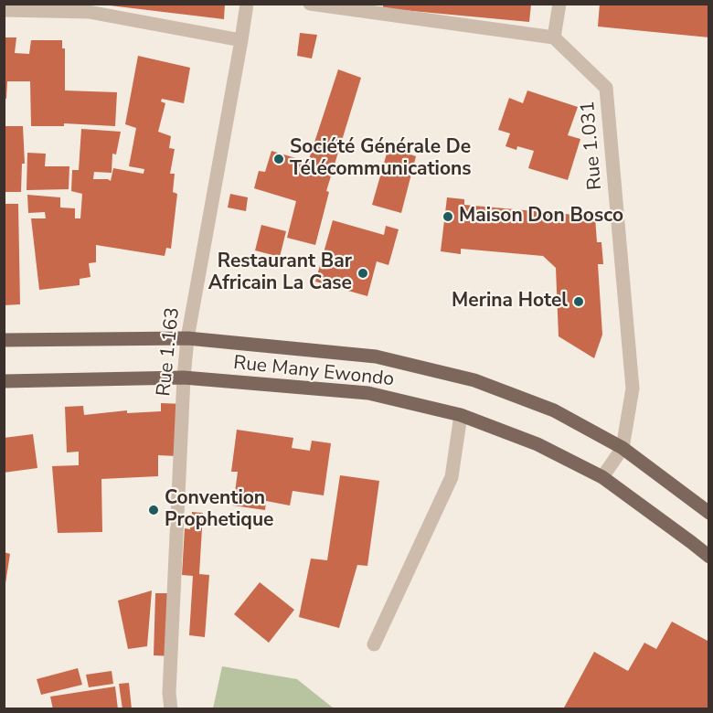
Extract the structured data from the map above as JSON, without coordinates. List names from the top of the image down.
{
  "streets": {
    "main road": ["Rue Many Ewondo"],
    "street": ["Rue 1.031", "Rue 1.163"]
  },
  "crossings": [
    ["Rue 1.031", "Rue Many Ewondo"],
    ["Rue 1.163", "Rue Many Ewondo"]
  ],
  "places": [
    "Société Générale De Télécommunications",
    "Maison Don Bosco",
    "Restaurant Bar Africain La Case",
    "Merina Hotel",
    "Convention Prophetique"
  ]
}
